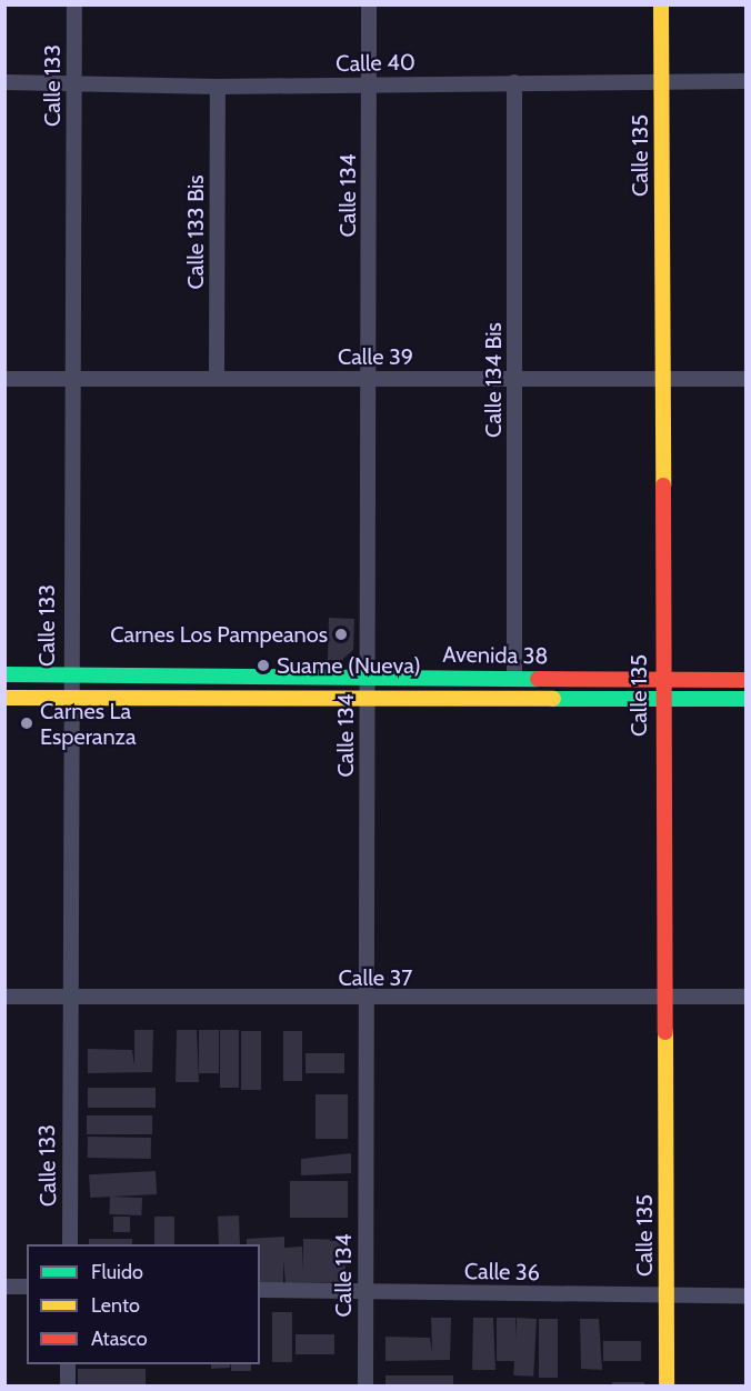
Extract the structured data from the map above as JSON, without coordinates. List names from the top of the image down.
{
  "streets": {
    "main road": ["Calle 135", "Avenida 38"],
    "street": [
      "Calle 40",
      "Calle 133",
      "Calle 134",
      "Calle 133 Bis",
      "Calle 39",
      "Calle 134 Bis",
      "Calle 37",
      "Calle 36"
    ]
  },
  "crossings": [
    ["Calle 40", "Calle 133"],
    ["Calle 40", "Calle 135"],
    ["Calle 40", "Calle 134"],
    ["Calle 40", "Calle 133 Bis"],
    ["Calle 40", "Calle 134 Bis"],
    ["Calle 133", "Calle 39"],
    ["Calle 133", "Avenida 38"],
    ["Calle 133", "Calle 37"],
    ["Calle 135", "Calle 39"],
    ["Calle 135", "Avenida 38"],
    ["Calle 135", "Calle 37"],
    ["Calle 135", "Calle 36"],
    ["Calle 134", "Calle 39"],
    ["Calle 134", "Avenida 38"],
    ["Calle 134", "Calle 37"],
    ["Calle 134", "Calle 36"],
    ["Calle 133 Bis", "Calle 39"],
    ["Calle 39", "Calle 134 Bis"],
    ["Calle 134 Bis", "Avenida 38"]
  ],
  "places": ["Carnes Los Pampeanos", "Suame (Nueva)", "Carnes La Esperanza"],
  "legend": ["Fluido", "Lento", "Atasco"]
}
